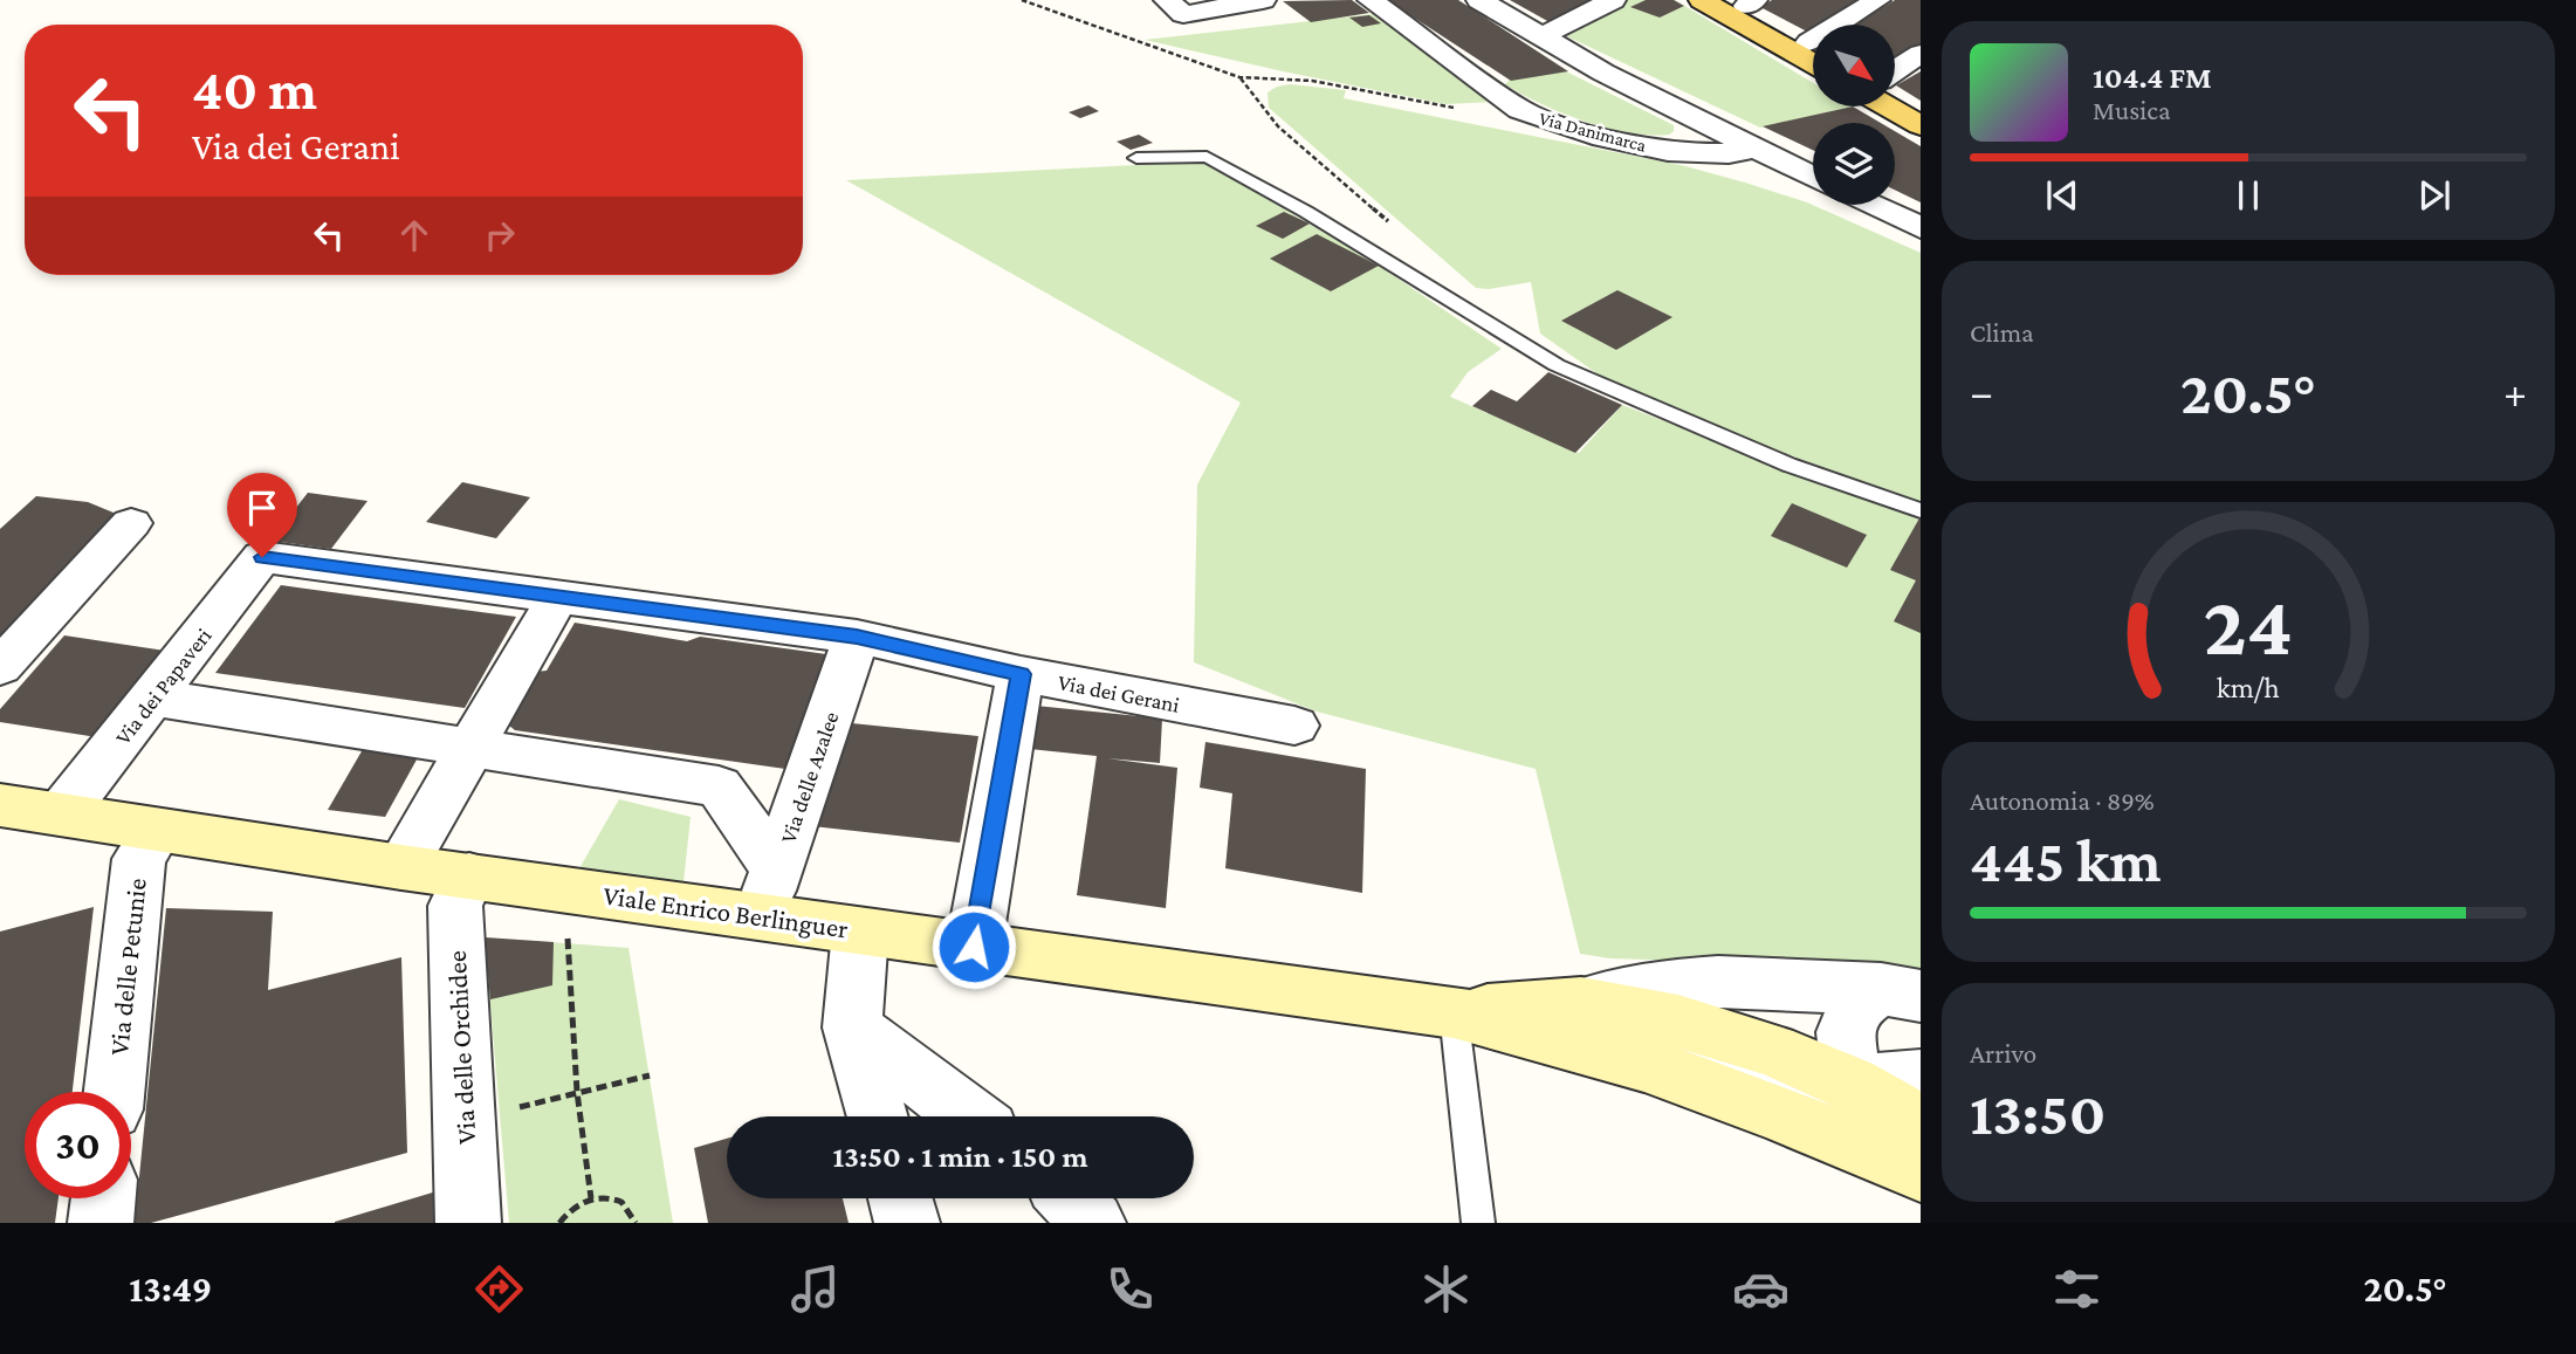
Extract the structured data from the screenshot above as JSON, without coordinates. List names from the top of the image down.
{
  "streets": {
    "main road": ["Viale Enrico Berlinguer"],
    "street": [
      "Via Danimarca",
      "Via dei Papaveri",
      "Via dei Gerani",
      "Via delle Azalee",
      "Via delle Petunie",
      "Via delle Orchidee"
    ]
  },
  "crossings": [
    ["Via dei Papaveri", "Via dei Gerani"],
    ["Via dei Papaveri", "Viale Enrico Berlinguer"],
    ["Via dei Gerani", "Via delle Azalee"],
    ["Via delle Azalee", "Viale Enrico Berlinguer"],
    ["Viale Enrico Berlinguer", "Via delle Petunie"],
    ["Viale Enrico Berlinguer", "Via delle Orchidee"]
  ],
  "north": "bottom right",
  "page": {
    "turn": ["40 m", "Via dei Gerani"],
    "song": ["104.4 FM", "Musica"],
    "tile": [
      "Clima",
      ["Autonomia · 89%", "445 km"],
      ["Arrivo", "13:50"]
    ],
    "heat": ["−", "20.5°", "+"],
    "limit": "30",
    "trip": "13:50 · 1 min · 150 m",
    "tabs": ["13:49", "20.5°"],
    "gauge": ["24", "km/h"]
  }
}
